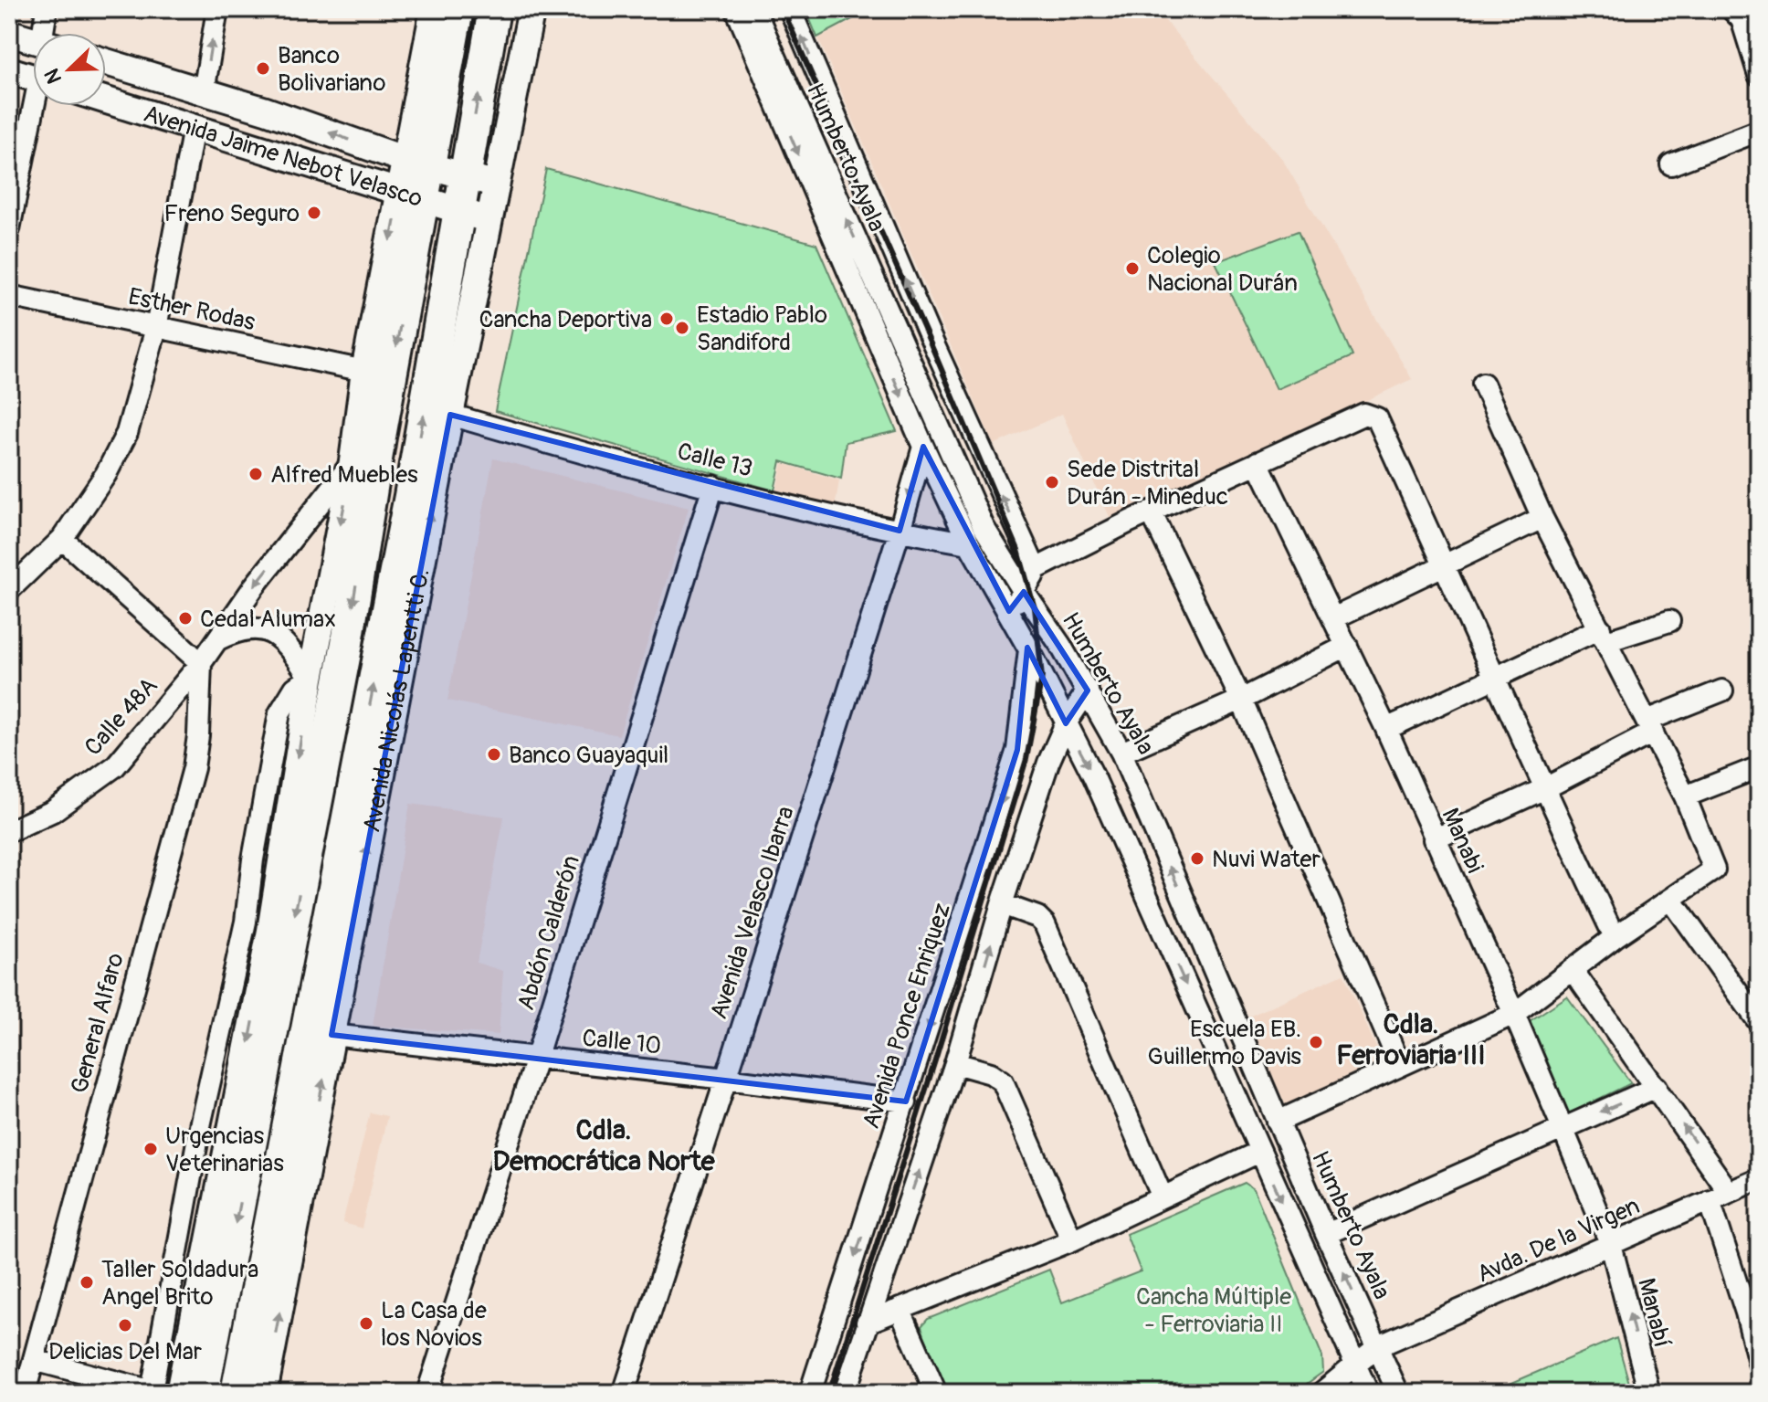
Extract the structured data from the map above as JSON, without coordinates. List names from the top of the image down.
{
  "streets": {
    "highway": ["Avenida Nicolás Lapentti C."],
    "main road": ["Avenida Jaime Nebot Velasco"],
    "street": [
      "Humberto Ayala",
      "Esther Rodas",
      "Calle 13",
      "Calle 48A",
      "Manabi",
      "Avenida Velasco Ibarra",
      "Abdón Calderón",
      "Avenida Ponce Enriquez",
      "General Alfaro",
      "Calle 10",
      "Avda. De la Virgen",
      "Manabí"
    ]
  },
  "crossings": [
    ["Avenida Jaime Nebot Velasco", "Avenida Nicolás Lapentti C."],
    ["Humberto Ayala", "Calle 13"],
    ["Humberto Ayala", "Avenida Velasco Ibarra"],
    ["Humberto Ayala", "Avenida Ponce Enriquez"],
    ["Humberto Ayala", "Avda. De la Virgen"],
    ["Calle 13", "Avenida Nicolás Lapentti C."],
    ["Calle 13", "Avenida Velasco Ibarra"],
    ["Calle 13", "Abdón Calderón"],
    ["Avenida Nicolás Lapentti C.", "Calle 10"],
    ["Calle 48A", "General Alfaro"],
    ["Manabi", "Avda. De la Virgen"],
    ["Manabi", "Manabí"],
    ["Avenida Velasco Ibarra", "Calle 10"],
    ["Abdón Calderón", "Calle 10"],
    ["Avenida Ponce Enriquez", "Calle 10"],
    ["Avda. De la Virgen", "Manabí"]
  ],
  "one_way": ["Calle 48A"],
  "districts": ["Cdla. Ferroviaria III", "Cdla. Democrática Norte"],
  "parks": ["Cancha Múltiple - Ferroviaria II"],
  "places": [
    "Banco Bolivariano",
    "Freno Seguro",
    "Colegio Nacional Durán",
    "Cancha Deportiva",
    "Estadio Pablo Sandiford",
    "Alfred Muebles",
    "Sede Distrital Durán - Mineduc",
    "Cedal Alumax",
    "Banco Guayaquil",
    "Nuvi Water",
    "Escuela EB. Guillermo Davis",
    "Urgencias Veterinarias",
    "Taller Soldadura Angel Brito",
    "La Casa de los Novios",
    "Delicias Del Mar"
  ],
  "north": "bottom left"
}
